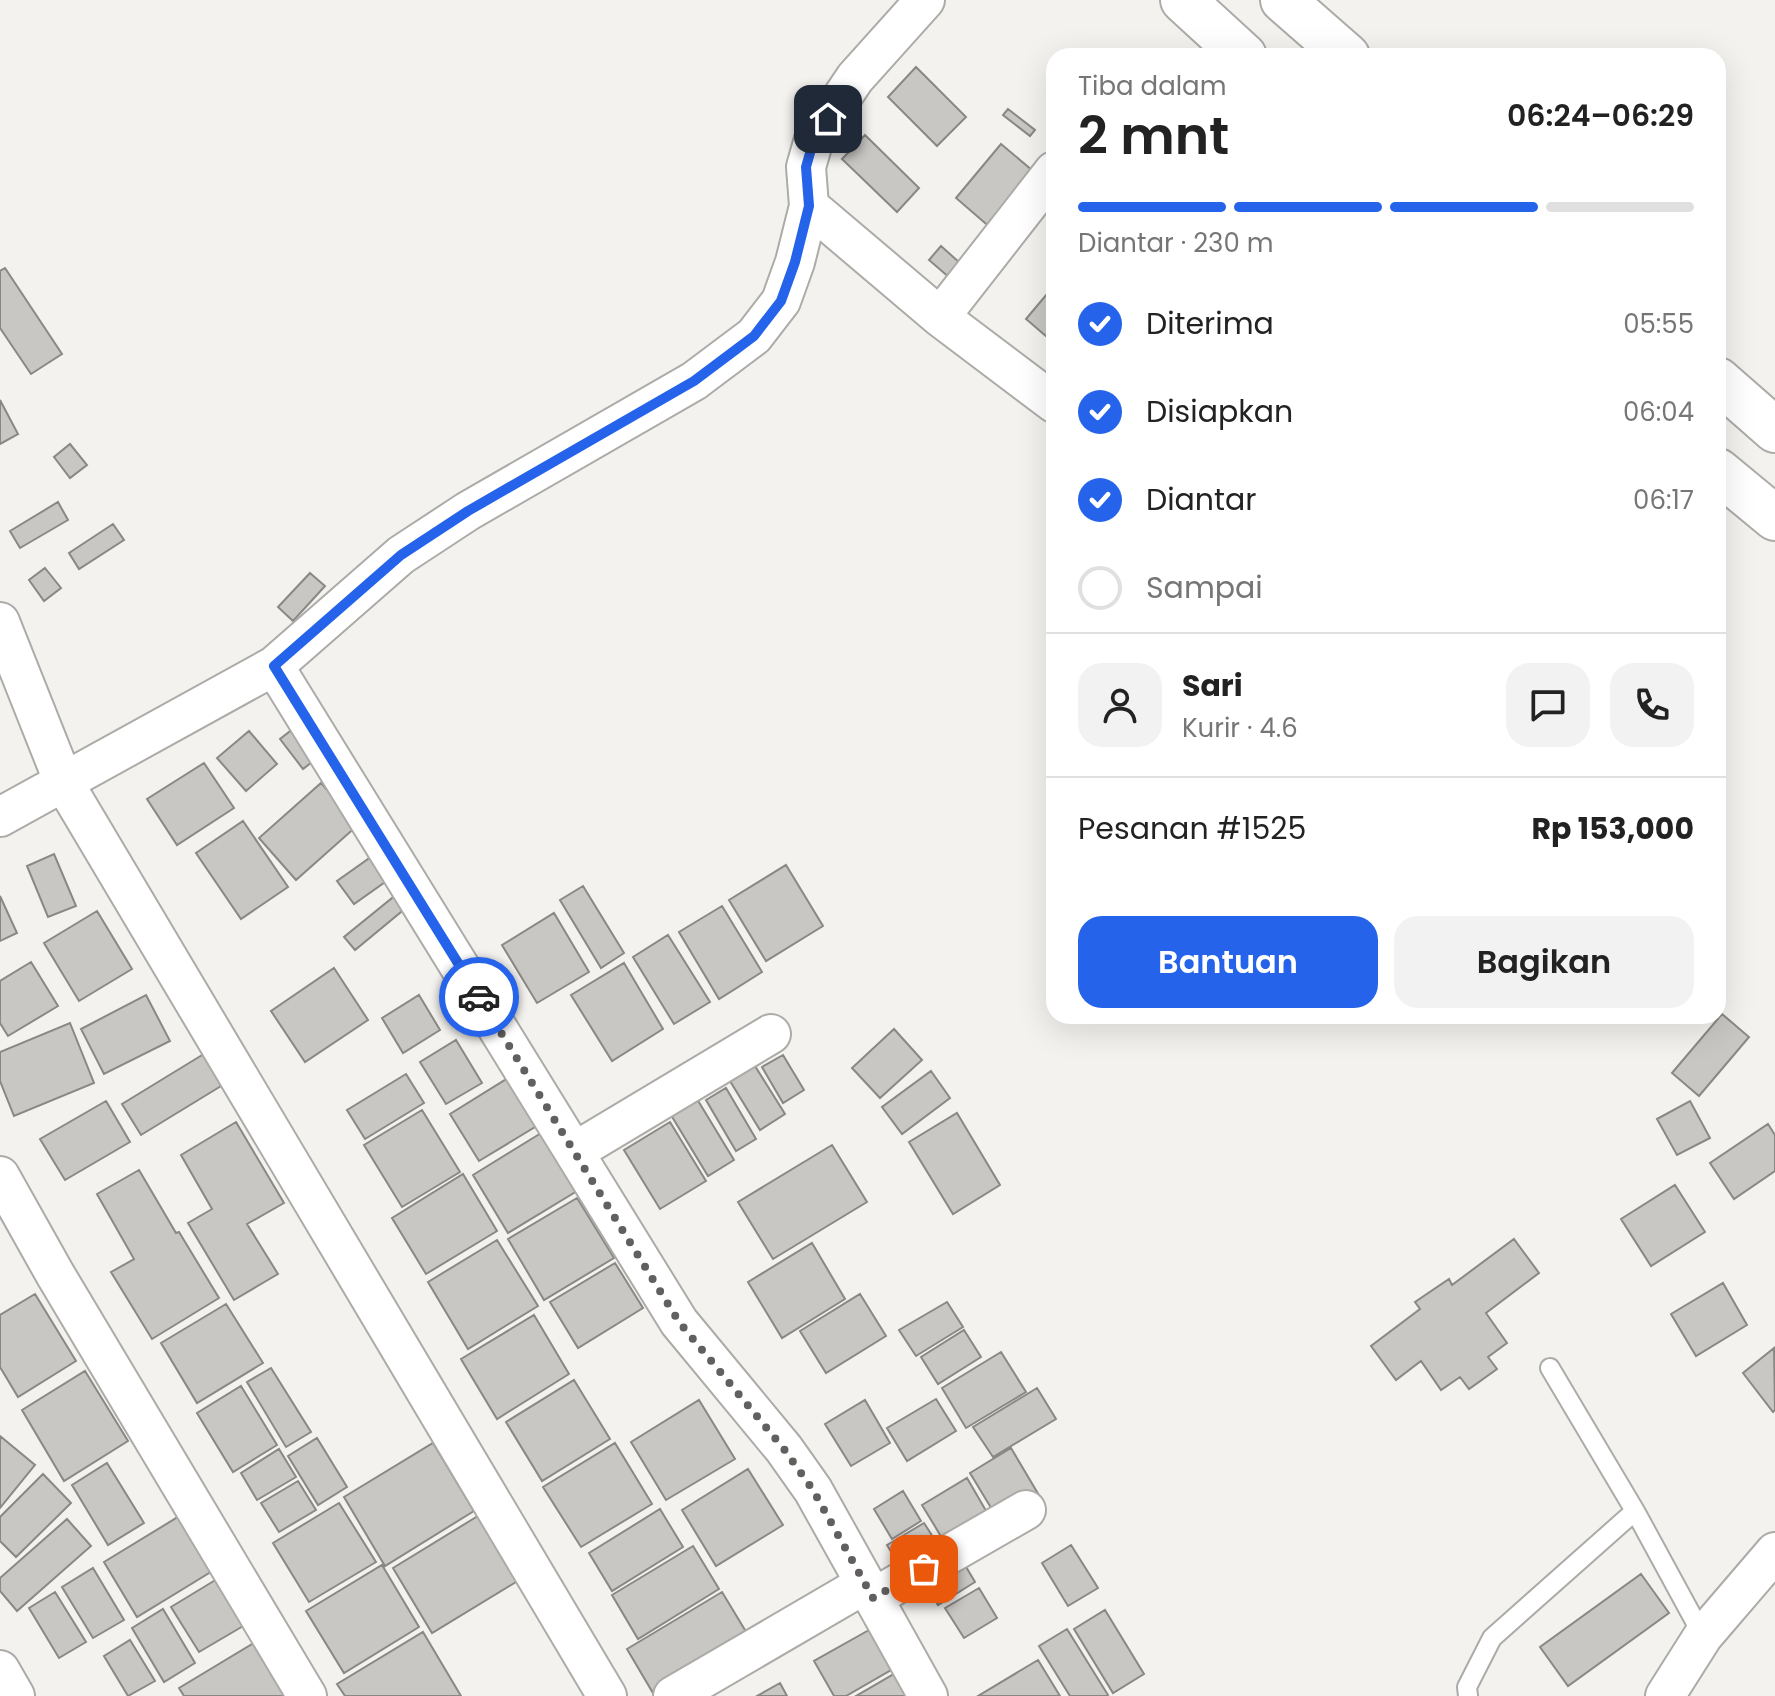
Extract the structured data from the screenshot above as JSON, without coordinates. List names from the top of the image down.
{
  "page": {
    "heading": ["2 mnt", "Tiba dalam", "06:24–06:29"],
    "panel": [
      "Sari",
      "Kurir · 4.6",
      "Pesanan #1525",
      "Rp 153,000"
    ],
    "bar": "Diantar · 230 m",
    "list": [
      ["Diterima", "05:55"],
      ["Disiapkan", "06:04"],
      ["Diantar", "06:17"],
      "Sampai"
    ],
    "buttons": ["Bantuan", "Bagikan"]
  }
}
